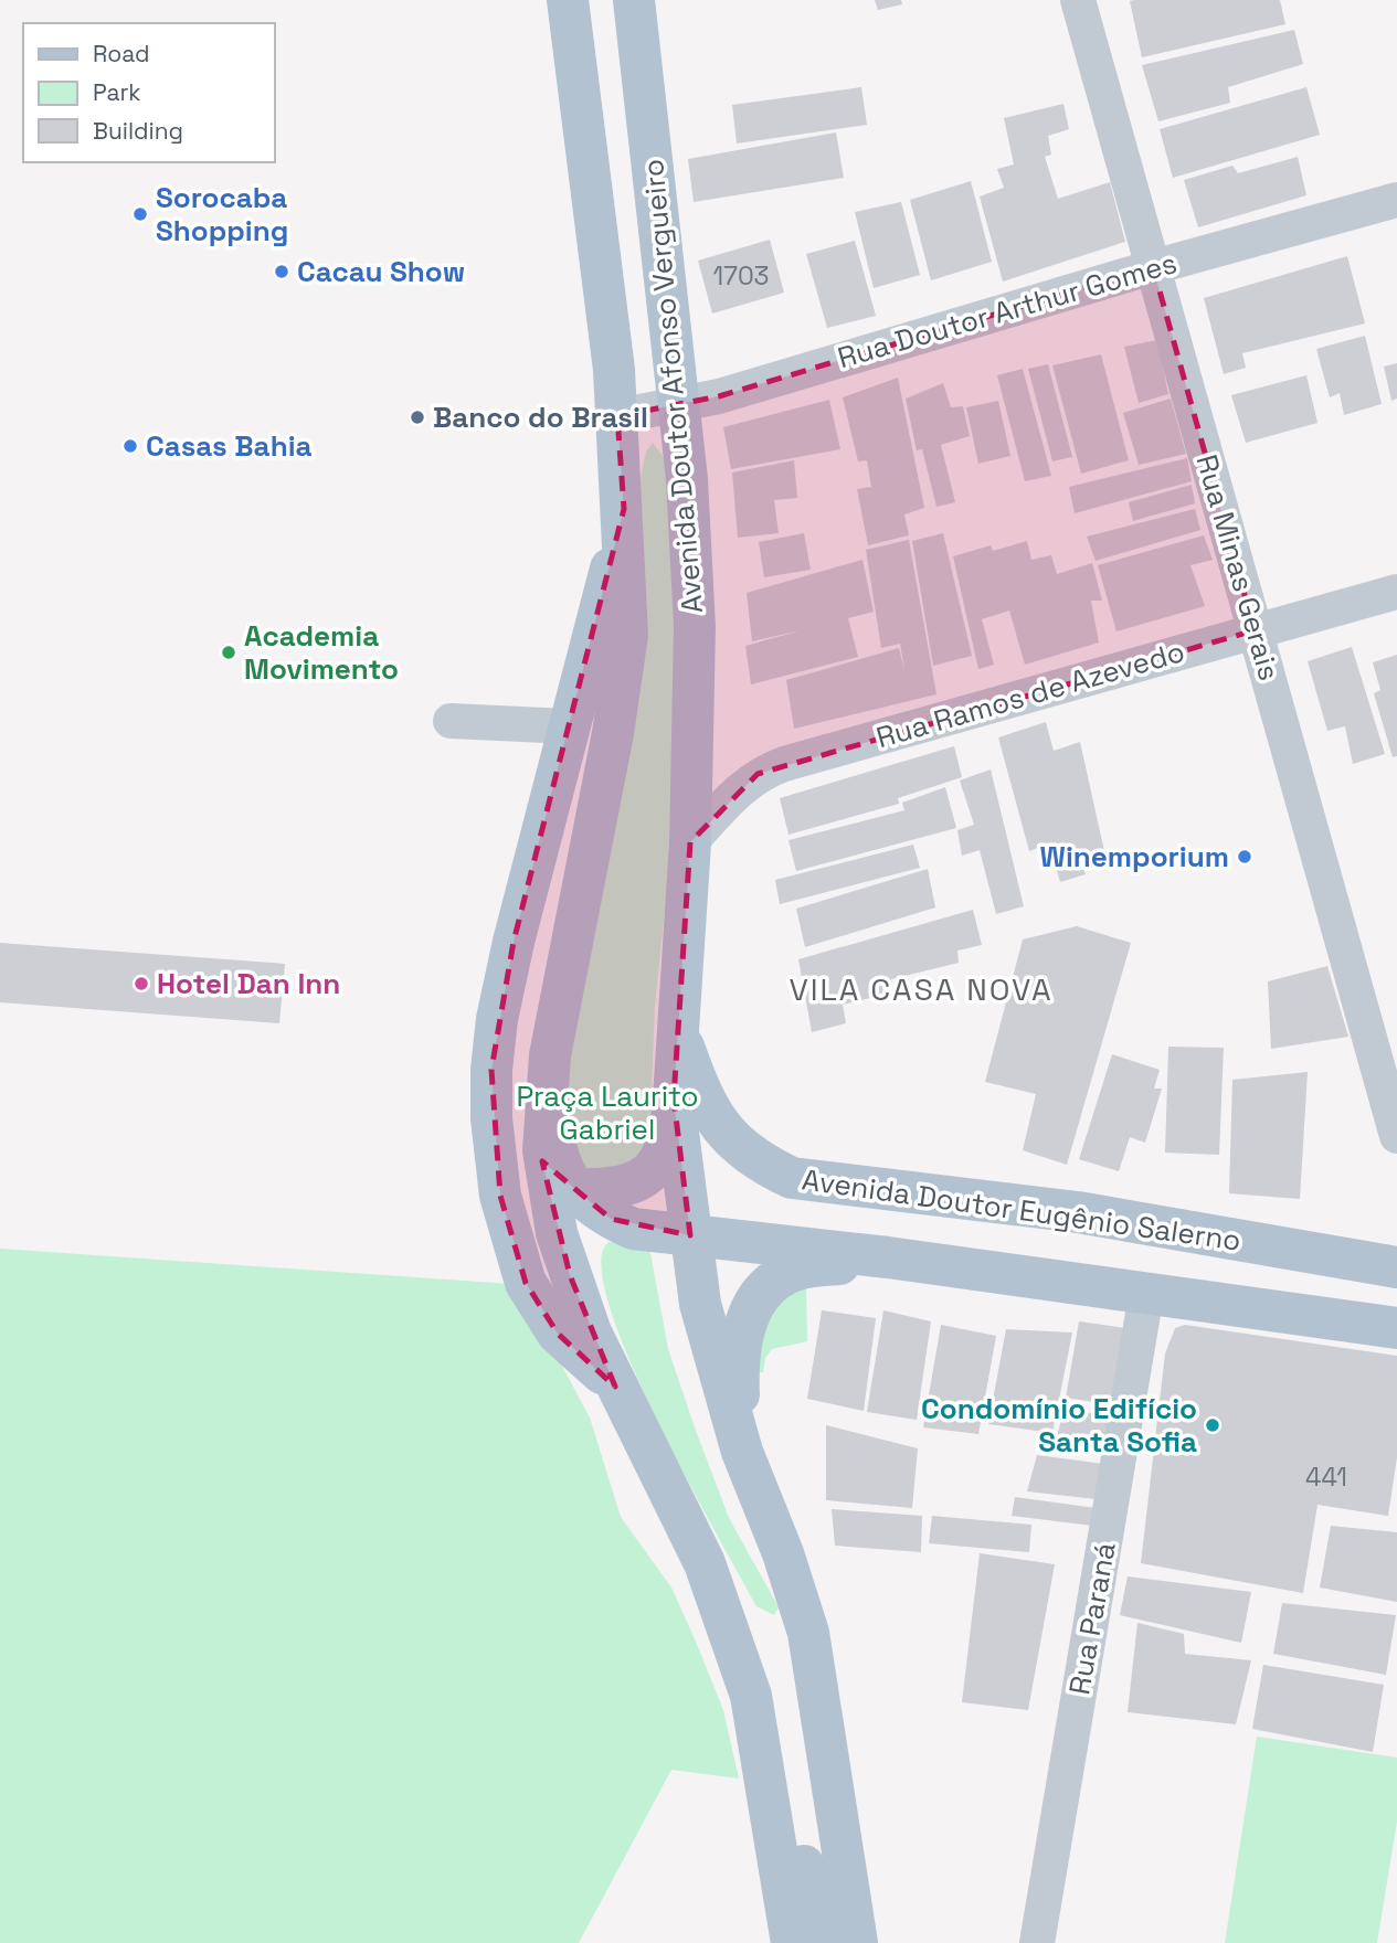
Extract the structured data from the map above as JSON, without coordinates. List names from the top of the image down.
{
  "streets": {
    "main road": ["Avenida Doutor Afonso Vergueiro", "Avenida Doutor Eugênio Salerno"],
    "street": [
      "Rua Doutor Arthur Gomes",
      "Rua Minas Gerais",
      "Rua Ramos de Azevedo",
      "Rua Paraná"
    ]
  },
  "crossings": [
    ["Rua Doutor Arthur Gomes", "Avenida Doutor Afonso Vergueiro"],
    ["Rua Doutor Arthur Gomes", "Rua Minas Gerais"],
    ["Avenida Doutor Afonso Vergueiro", "Rua Ramos de Azevedo"],
    ["Avenida Doutor Afonso Vergueiro", "Avenida Doutor Eugênio Salerno"],
    ["Rua Minas Gerais", "Rua Ramos de Azevedo"]
  ],
  "districts": ["VILA CASA NOVA"],
  "parks": ["Praça Laurito Gabriel"],
  "places": [
    "Sorocaba Shopping",
    "Cacau Show",
    "Banco do Brasil",
    "Casas Bahia",
    "Academia Movimento",
    "Winemporium",
    "Hotel Dan Inn",
    "Condomínio Edifício Santa Sofia"
  ],
  "house_numbers": ["1703", "441"],
  "legend": ["Road", "Park", "Building"]
}
